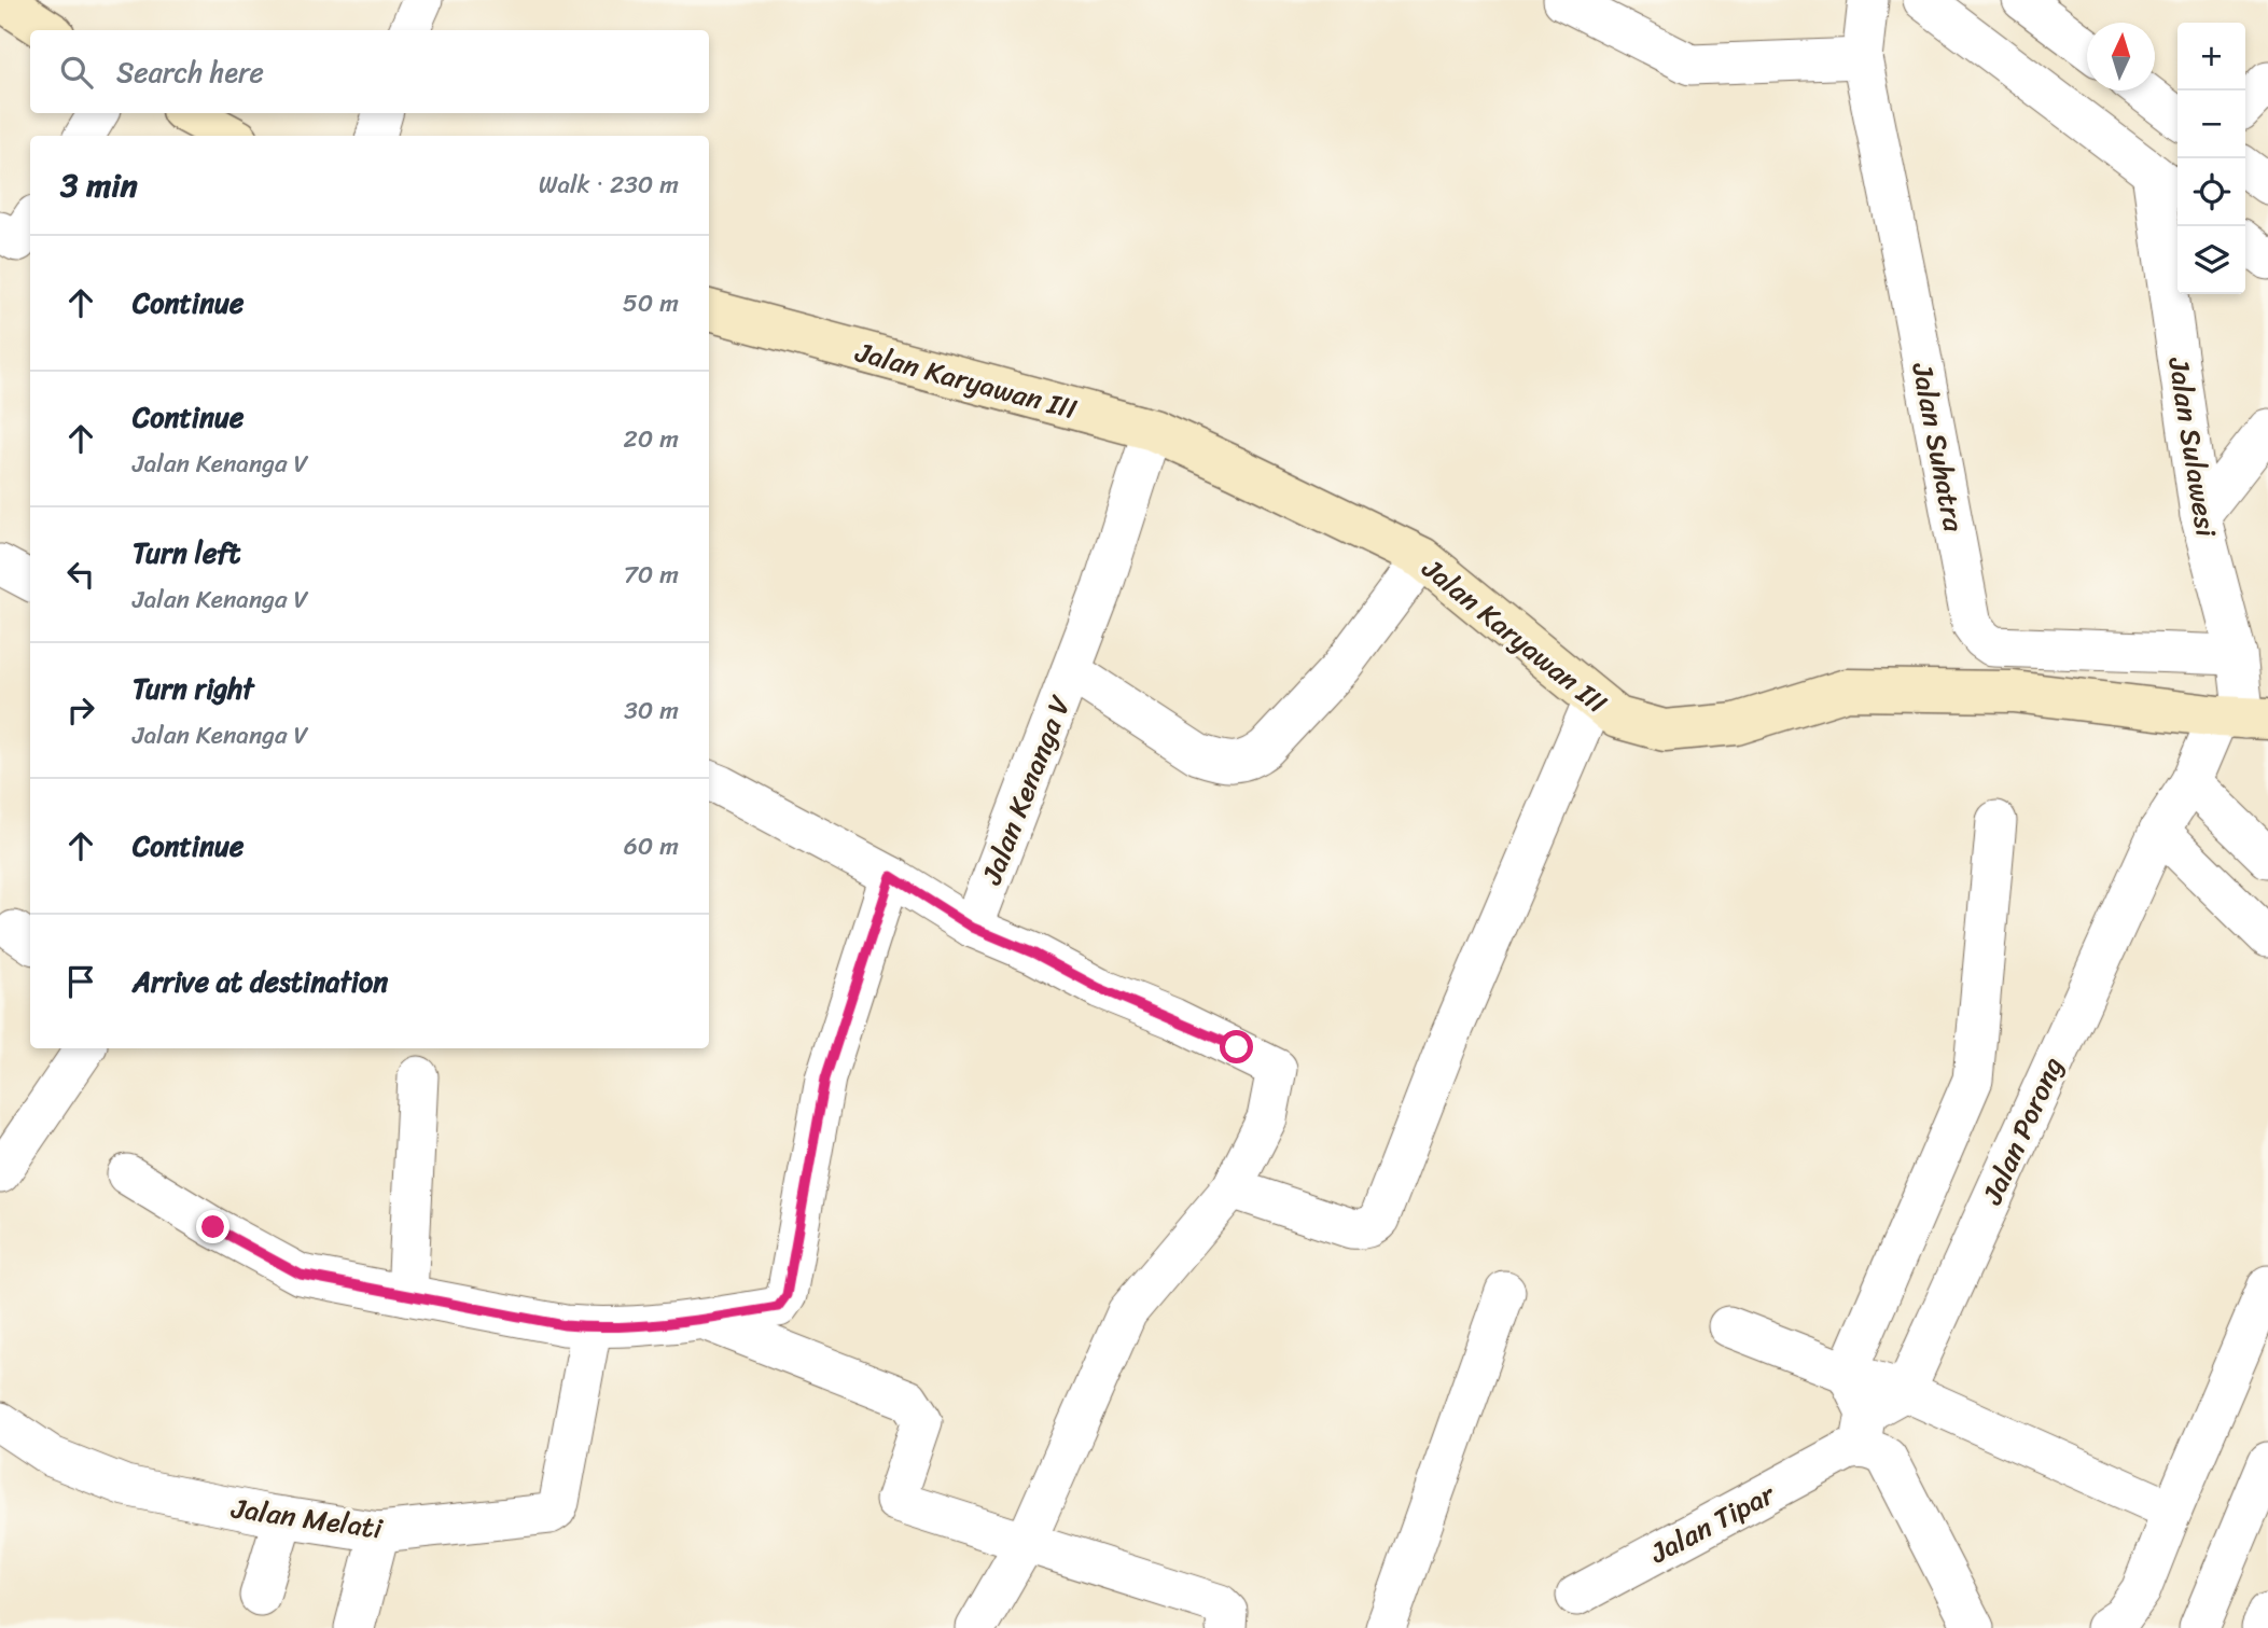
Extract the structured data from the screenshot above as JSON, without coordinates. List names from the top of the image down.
{
  "streets": {
    "street": [
      "Jalan Karyawan III",
      "Jalan Suhatra",
      "Jalan Sulawesi",
      "Jalan Kenanga V",
      "Jalan Porong",
      "Jalan Melati",
      "Jalan Tipar"
    ]
  },
  "crossings": [
    ["Jalan Karyawan III", "Jalan Sulawesi"],
    ["Jalan Karyawan III", "Jalan Kenanga V"],
    ["Jalan Karyawan III", "Jalan Porong"],
    ["Jalan Suhatra", "Jalan Sulawesi"],
    ["Jalan Sulawesi", "Jalan Porong"]
  ],
  "north": "top",
  "page": {
    "map_buttons": ["+", "−"],
    "search": "Search here",
    "heading": ["3 min", "Walk · 230 m"],
    "list": [
      ["Continue", "50 m"],
      ["Continue", "Jalan Kenanga V", "20 m"],
      ["Turn left", "Jalan Kenanga V", "70 m"],
      ["Turn right", "Jalan Kenanga V", "30 m"],
      ["Continue", "60 m"],
      "Arrive at destination"
    ]
  }
}
